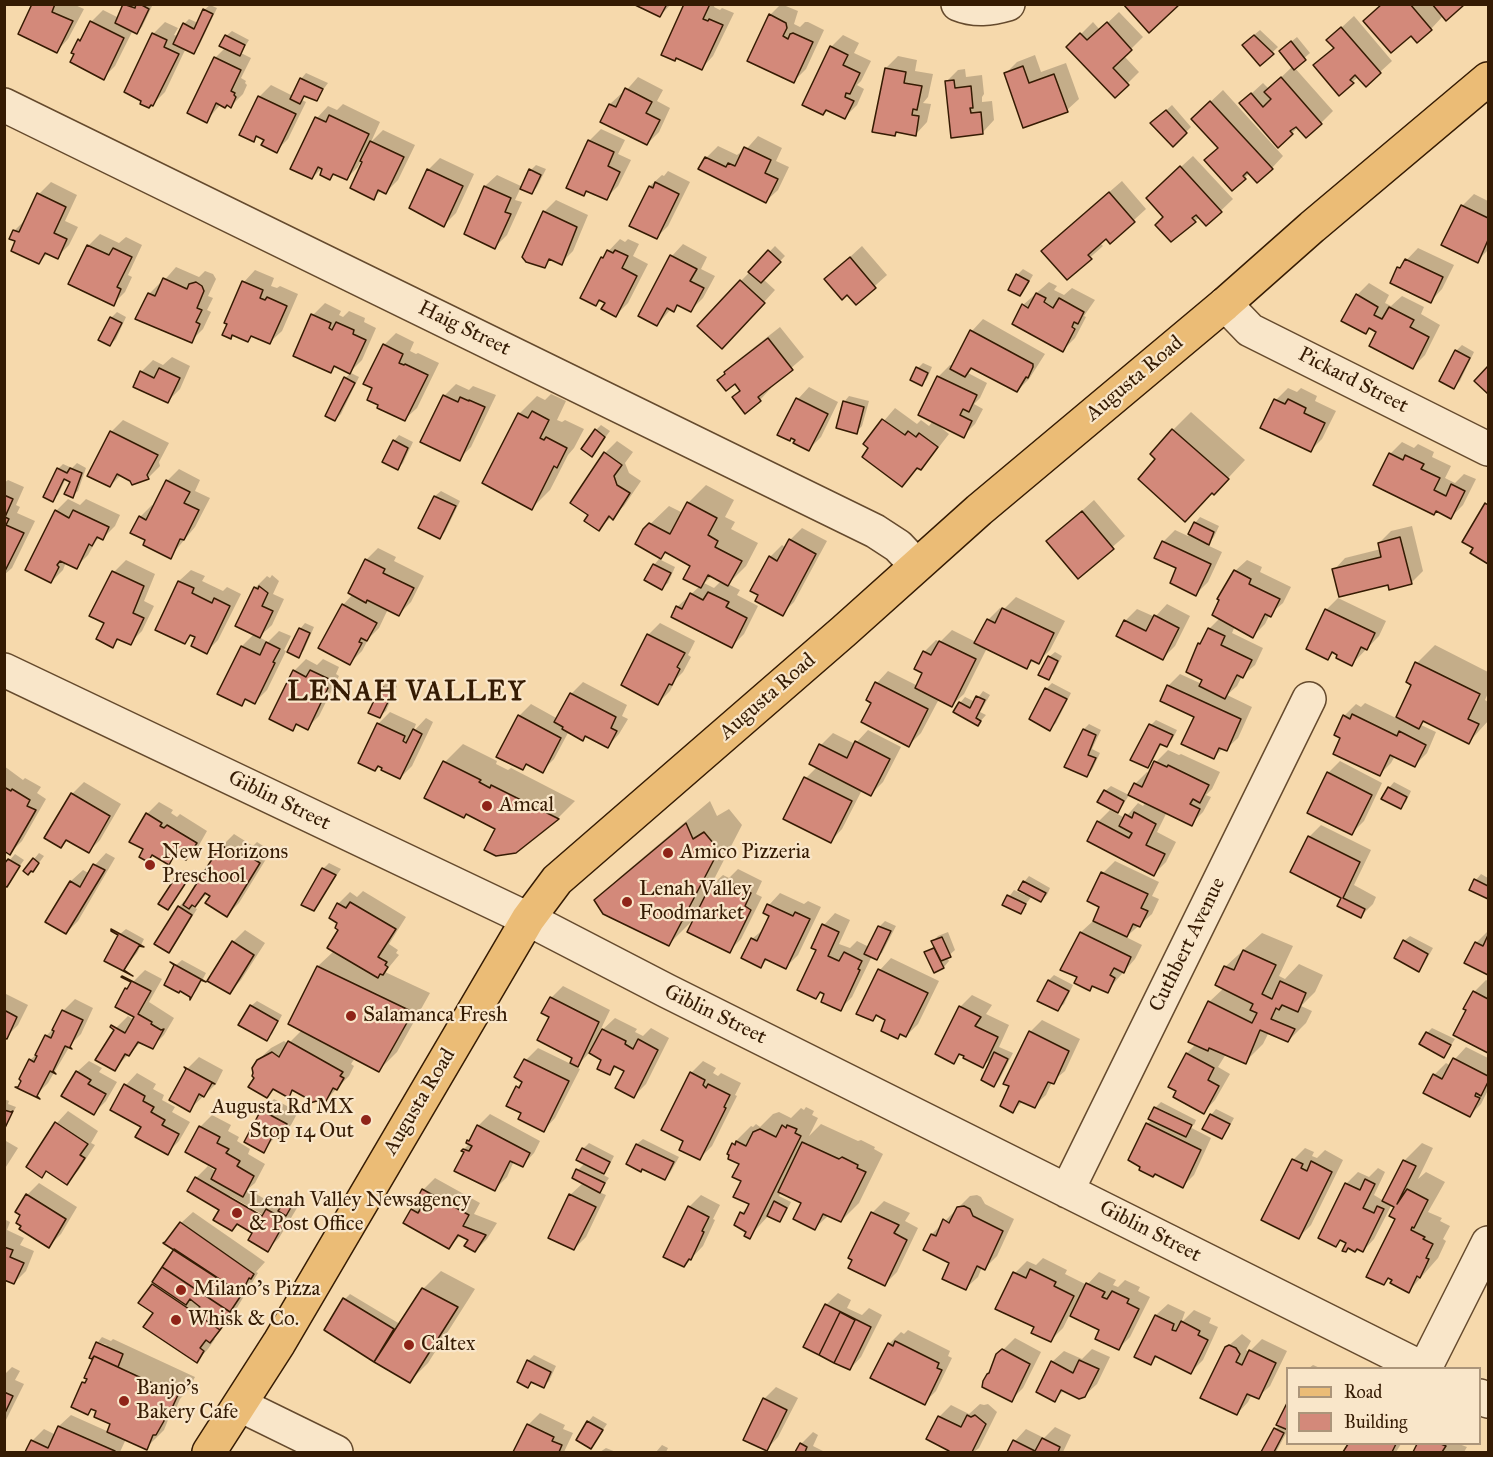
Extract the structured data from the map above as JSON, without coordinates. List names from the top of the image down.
{
  "streets": {
    "main road": ["Augusta Road"],
    "street": [
      "Haig Street",
      "Pickard Street",
      "Giblin Street",
      "Cuthbert Avenue"
    ]
  },
  "crossings": [
    ["Haig Street", "Augusta Road"],
    ["Augusta Road", "Pickard Street"],
    ["Augusta Road", "Giblin Street"],
    ["Giblin Street", "Cuthbert Avenue"]
  ],
  "districts": ["LENAH VALLEY"],
  "places": [
    "Amcal",
    "Amico Pizzeria",
    "New Horizons Preschool",
    "Lenah Valley Foodmarket",
    "Salamanca Fresh",
    "Augusta Rd MX Stop 14 Out",
    "Lenah Valley Newsagency & Post Office",
    "Milano's Pizza",
    "Whisk & Co.",
    "Caltex",
    "Banjo's Bakery Cafe"
  ],
  "legend": ["Road", "Building"]
}
